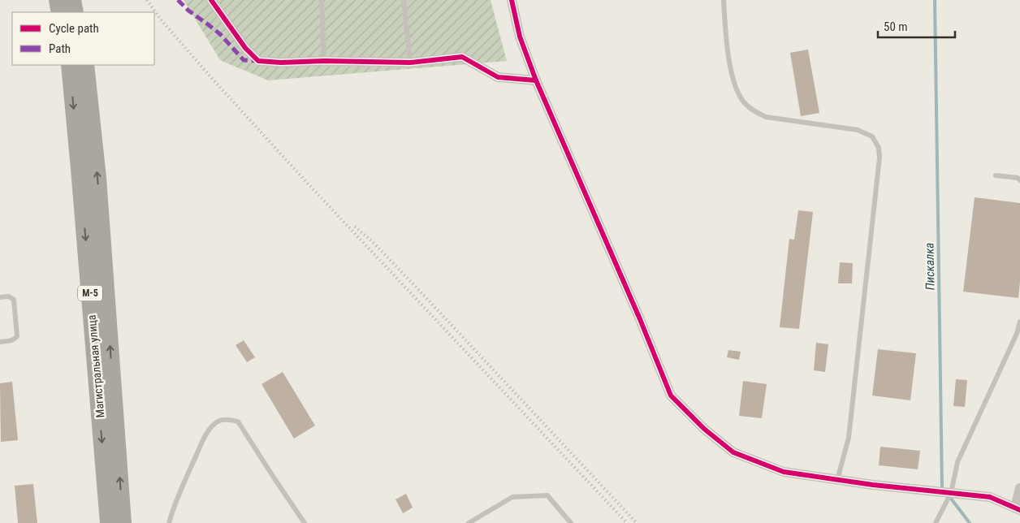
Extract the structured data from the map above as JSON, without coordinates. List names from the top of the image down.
{
  "streets": {
    "highway": ["М-5", "Магистральная улица"]
  },
  "water": ["Пискалка"],
  "legend": ["Cycle path", "Path"],
  "scale_bar": "50 m"
}
